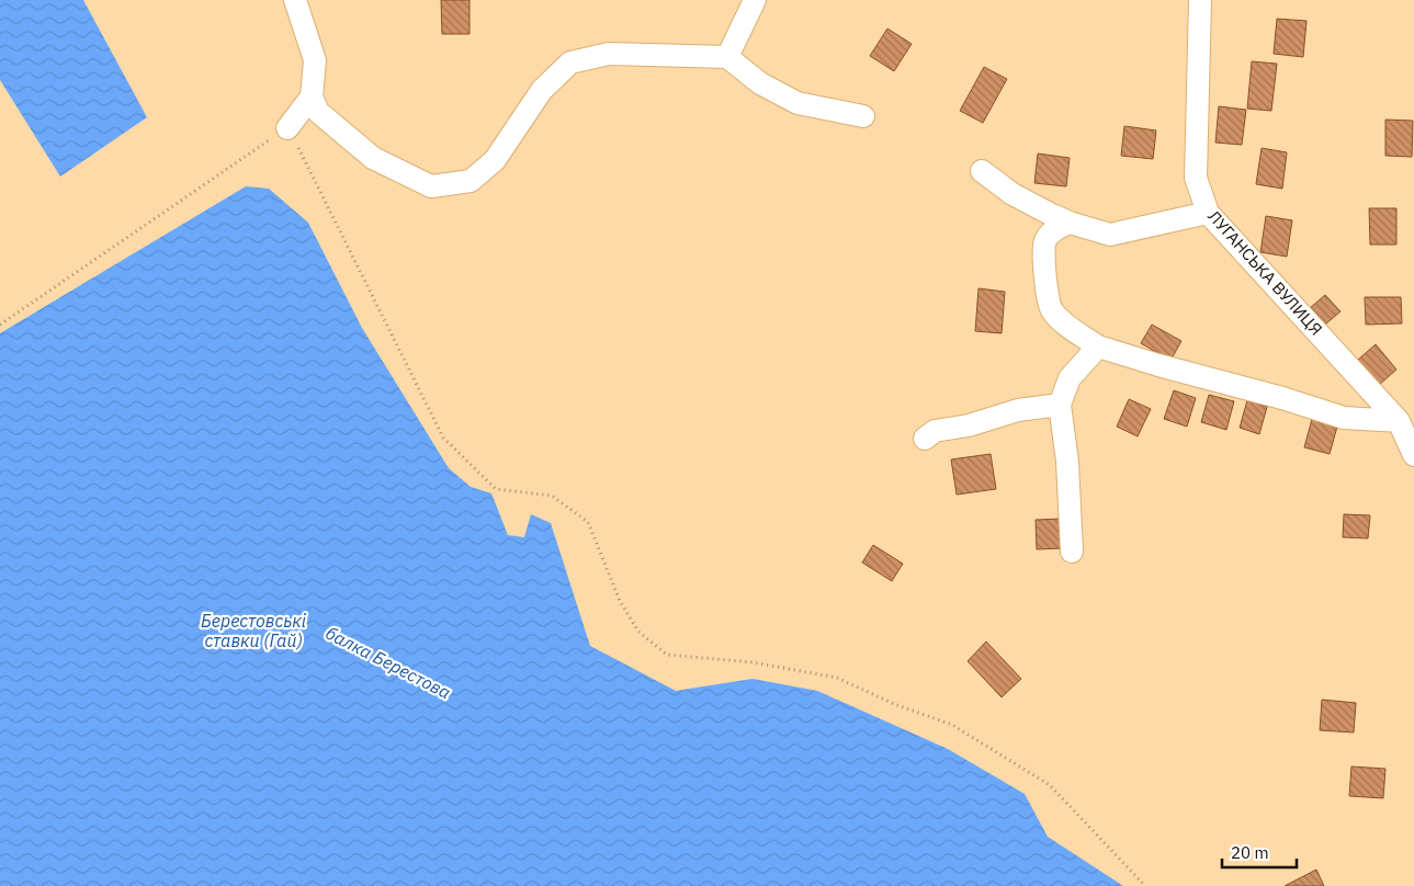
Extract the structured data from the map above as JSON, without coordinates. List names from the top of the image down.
{
  "streets": {
    "street": ["ЛУГАНСЬКА ВУЛИЦЯ"]
  },
  "water": ["Берестовські ставки (Гай)", "балка Берестова"],
  "scale_bar": "20 m"
}
